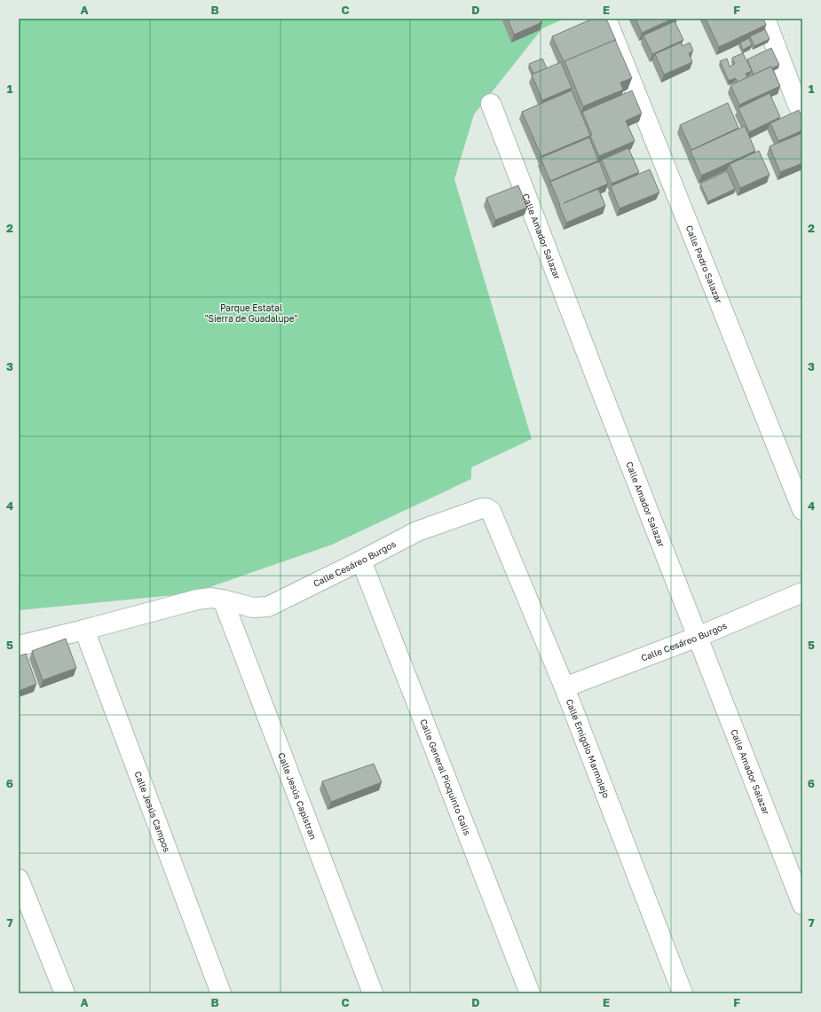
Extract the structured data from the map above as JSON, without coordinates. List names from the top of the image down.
{
  "streets": {
    "street": [
      "Calle Amador Salazar",
      "Calle Pedro Salazar",
      "Calle Cesáreo Burgos",
      "Calle Emigdio Marmolejo",
      "Calle General Pioquinto Galis",
      "Calle Jesús Capistran",
      "Calle Jesús Campos"
    ]
  },
  "crossings": [
    ["Calle Amador Salazar", "Calle Cesáreo Burgos"],
    ["Calle Cesáreo Burgos", "Calle Emigdio Marmolejo"],
    ["Calle Cesáreo Burgos", "Calle General Pioquinto Galis"],
    ["Calle Cesáreo Burgos", "Calle Jesús Capistran"],
    ["Calle Cesáreo Burgos", "Calle Jesús Campos"]
  ],
  "parks": ["Parque Estatal \"Sierra de Guadalupe\""],
  "grid": {
    "columns": [
      "A",
      "B",
      "C",
      "D",
      "E",
      "F"
    ],
    "rows": [
      "1",
      "2",
      "3",
      "4",
      "5",
      "6",
      "7"
    ]
  }
}
